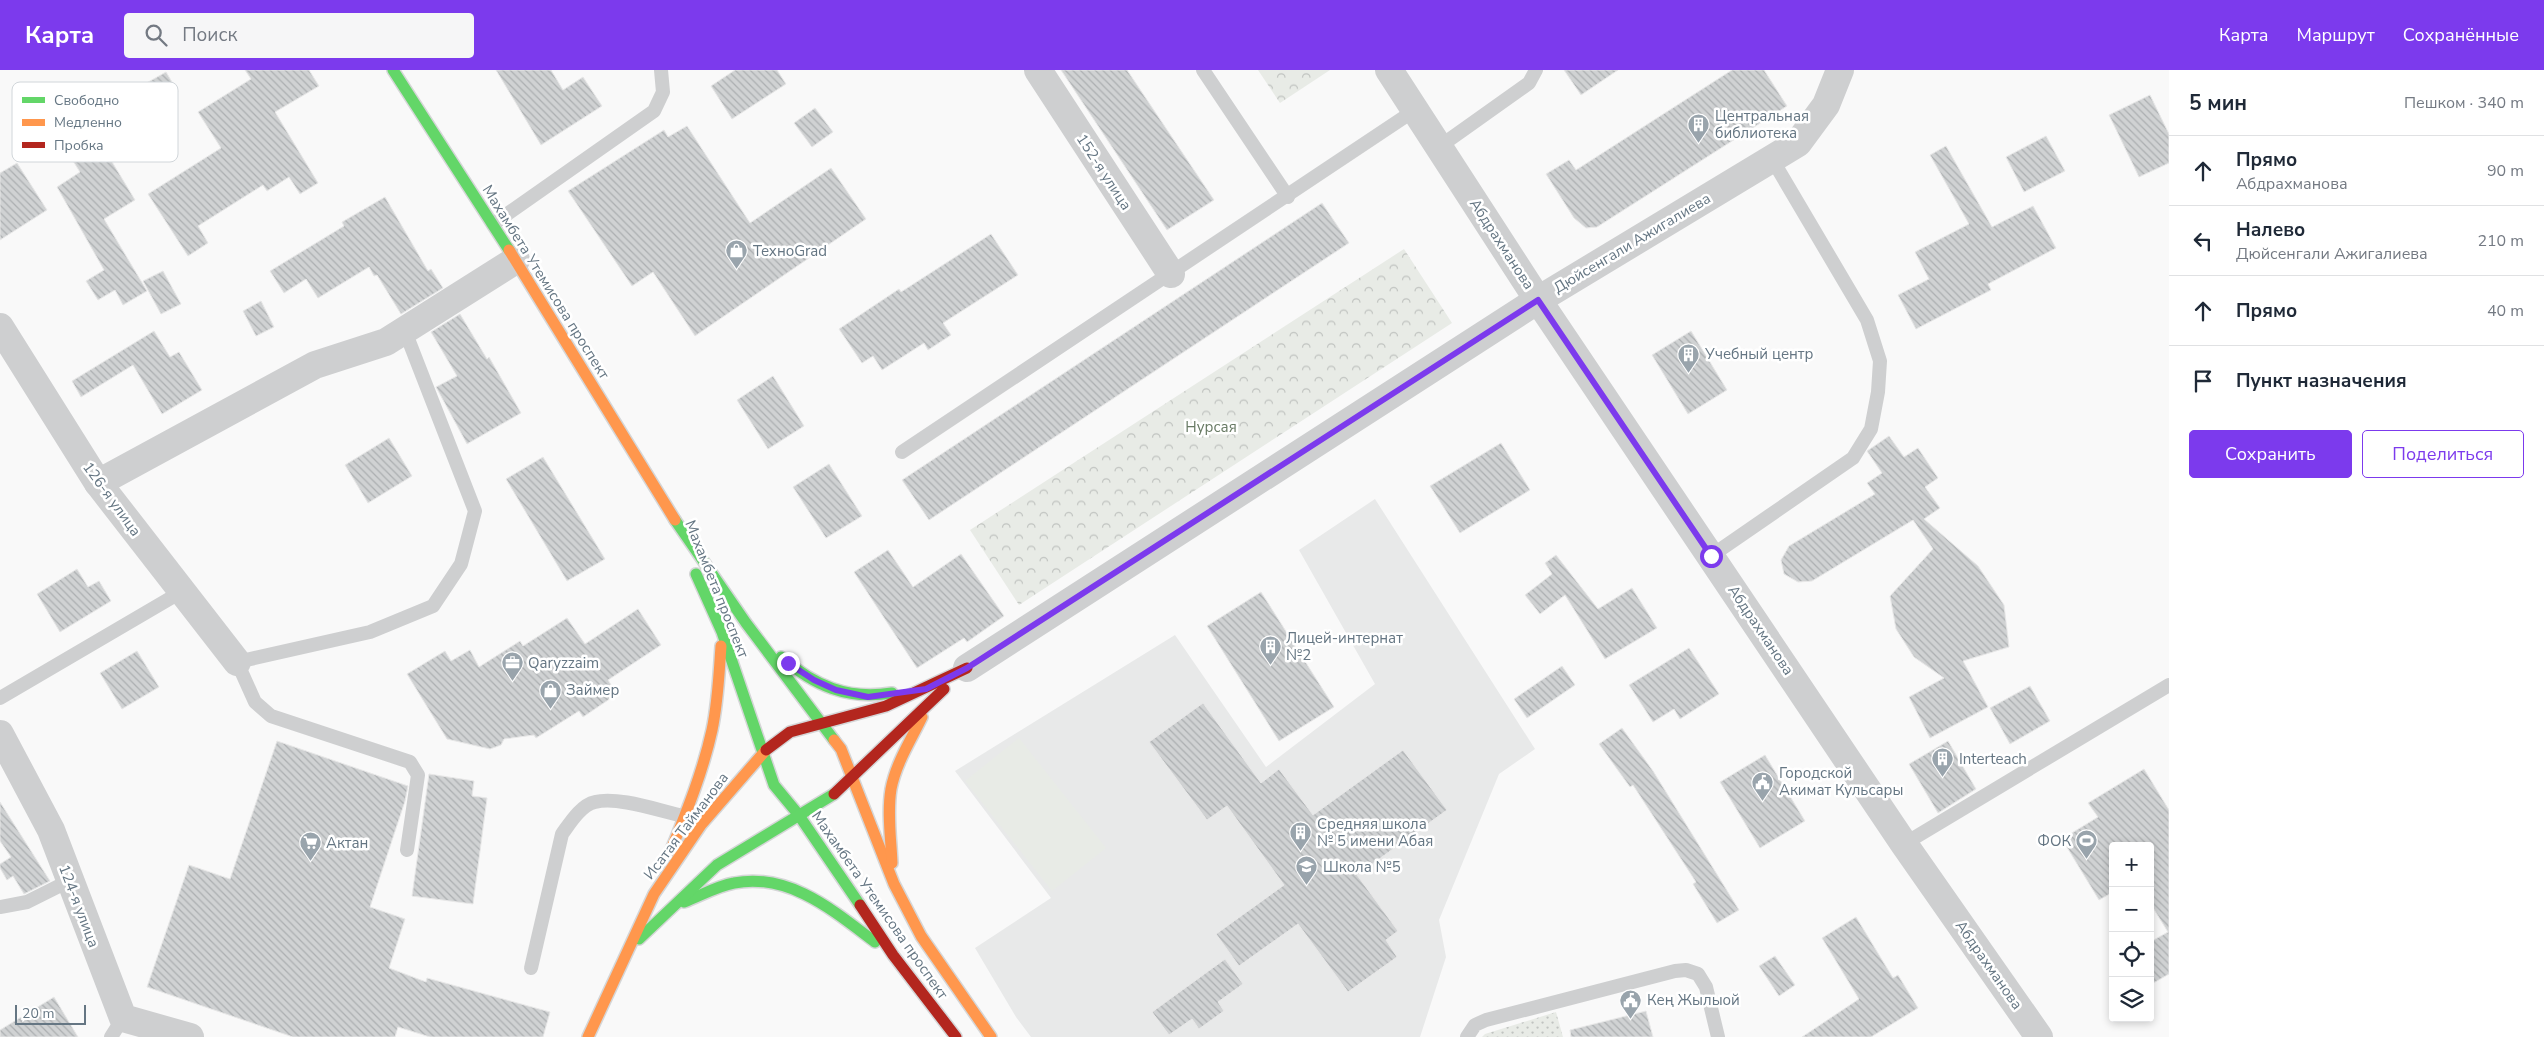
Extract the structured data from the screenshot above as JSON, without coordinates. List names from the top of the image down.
{
  "streets": {
    "street": [
      "152-я улица",
      "Дюйсенгали Ажигалиева",
      "Абдрахманова",
      "Махамбета Утемисова проспект",
      "126-я улица",
      "Махамбета проспект",
      "Исатая Тайманова",
      "124-я улица"
    ]
  },
  "crossings": [
    ["Дюйсенгали Ажигалиева", "Абдрахманова"],
    ["Дюйсенгали Ажигалиева", "Махамбета Утемисова проспект"],
    ["Дюйсенгали Ажигалиева", "Махамбета проспект"],
    ["Дюйсенгали Ажигалиева", "Исатая Тайманова"],
    ["Махамбета Утемисова проспект", "Махамбета проспект"],
    ["Махамбета Утемисова проспект", "Исатая Тайманова"],
    ["Махамбета проспект", "Исатая Тайманова"]
  ],
  "parks": ["Нурсая"],
  "places": {
    "building": [
      "Центральная библиотека",
      "Учебный центр",
      "Лицей-интернат №2",
      "Interteach",
      "Средняя школа № 5 имени Абая"
    ],
    "shop": ["ТехноGrad", "Займер"],
    "office": ["Qaryzzaim"],
    "public building": ["Городской Акимат Кульсары", "Кең Жылыой"],
    "sports": ["ФОК"],
    "supermarket": ["Актан"],
    "school or university": ["Школа №5"]
  },
  "legend": ["Свободно", "Медленно", "Пробка"],
  "scale_bar": "20 m",
  "page": {
    "header": "Карта",
    "search": "Поиск",
    "nav": ["Карта", "Маршрут", "Сохранённые"],
    "heading": ["5 мин", "Пешком · 340 m"],
    "list": [
      ["Прямо", "Абдрахманова", "90 m"],
      ["Налево", "Дюйсенгали Ажигалиева", "210 m"],
      ["Прямо", "40 m"],
      "Пункт назначения"
    ],
    "buttons": ["Сохранить", "Поделиться"],
    "map_buttons": ["+", "−"],
    "scale": "20 m"
  }
}
